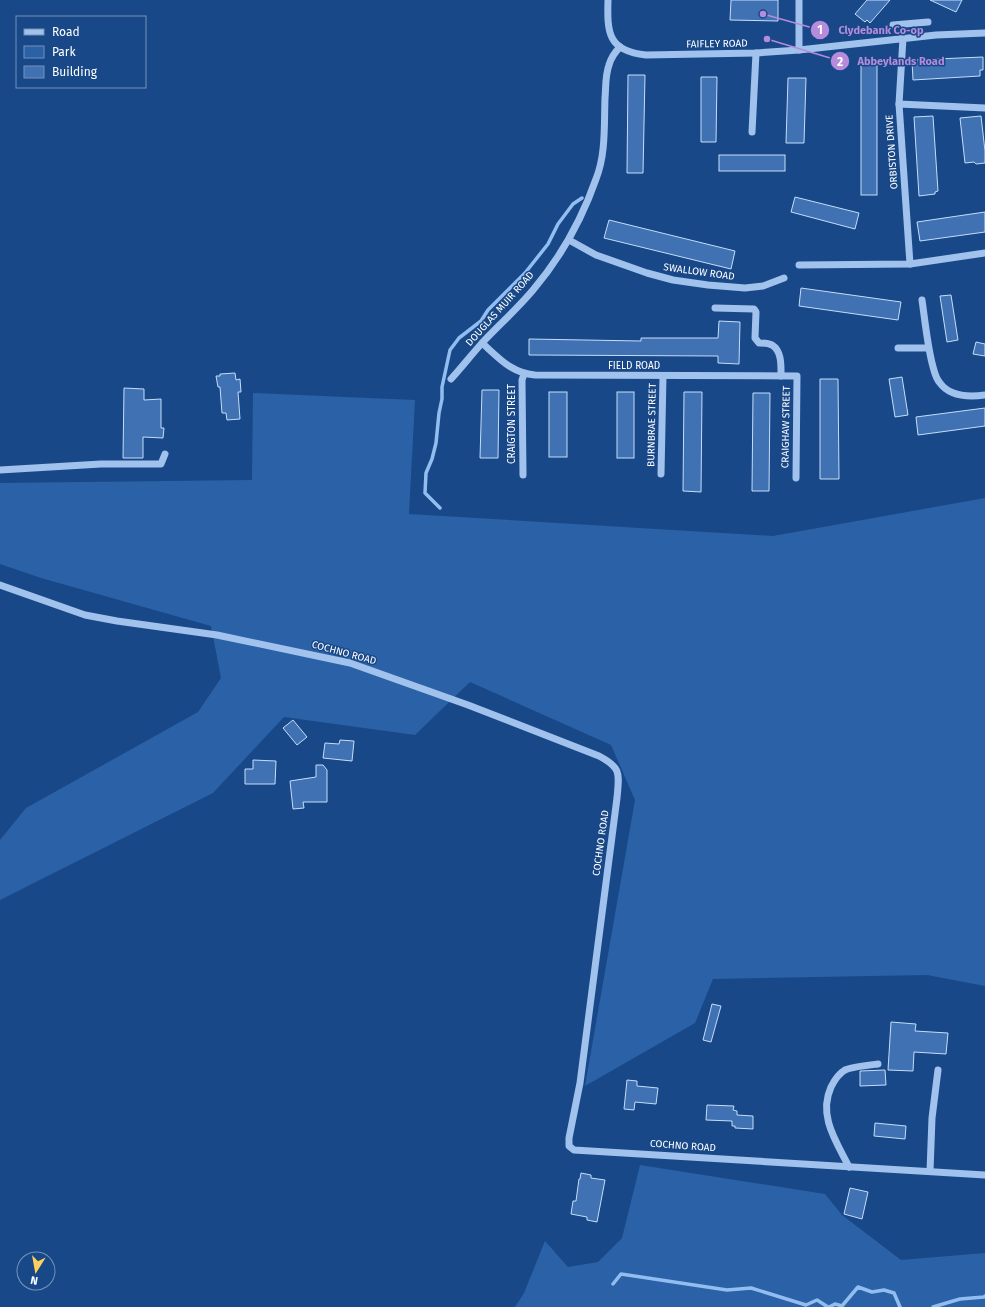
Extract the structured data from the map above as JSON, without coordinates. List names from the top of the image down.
{
  "streets": {
    "street": [
      "FAIFLEY ROAD",
      "ORBISTON DRIVE",
      "SWALLOW ROAD",
      "DOUGLAS MUIR ROAD",
      "FIELD ROAD",
      "CRAIGTON STREET",
      "BURNBRAE STREET",
      "CRAIGHAW STREET",
      "COCHNO ROAD"
    ]
  },
  "crossings": [
    ["FAIFLEY ROAD", "ORBISTON DRIVE"],
    ["FAIFLEY ROAD", "DOUGLAS MUIR ROAD"],
    ["SWALLOW ROAD", "DOUGLAS MUIR ROAD"],
    ["DOUGLAS MUIR ROAD", "FIELD ROAD"],
    ["FIELD ROAD", "CRAIGTON STREET"],
    ["FIELD ROAD", "BURNBRAE STREET"],
    ["FIELD ROAD", "CRAIGHAW STREET"]
  ],
  "places": ["Clydebank Co-op", "Abbeylands Road"],
  "legend": ["Road", "Park", "Building"],
  "north": "bottom"
}
